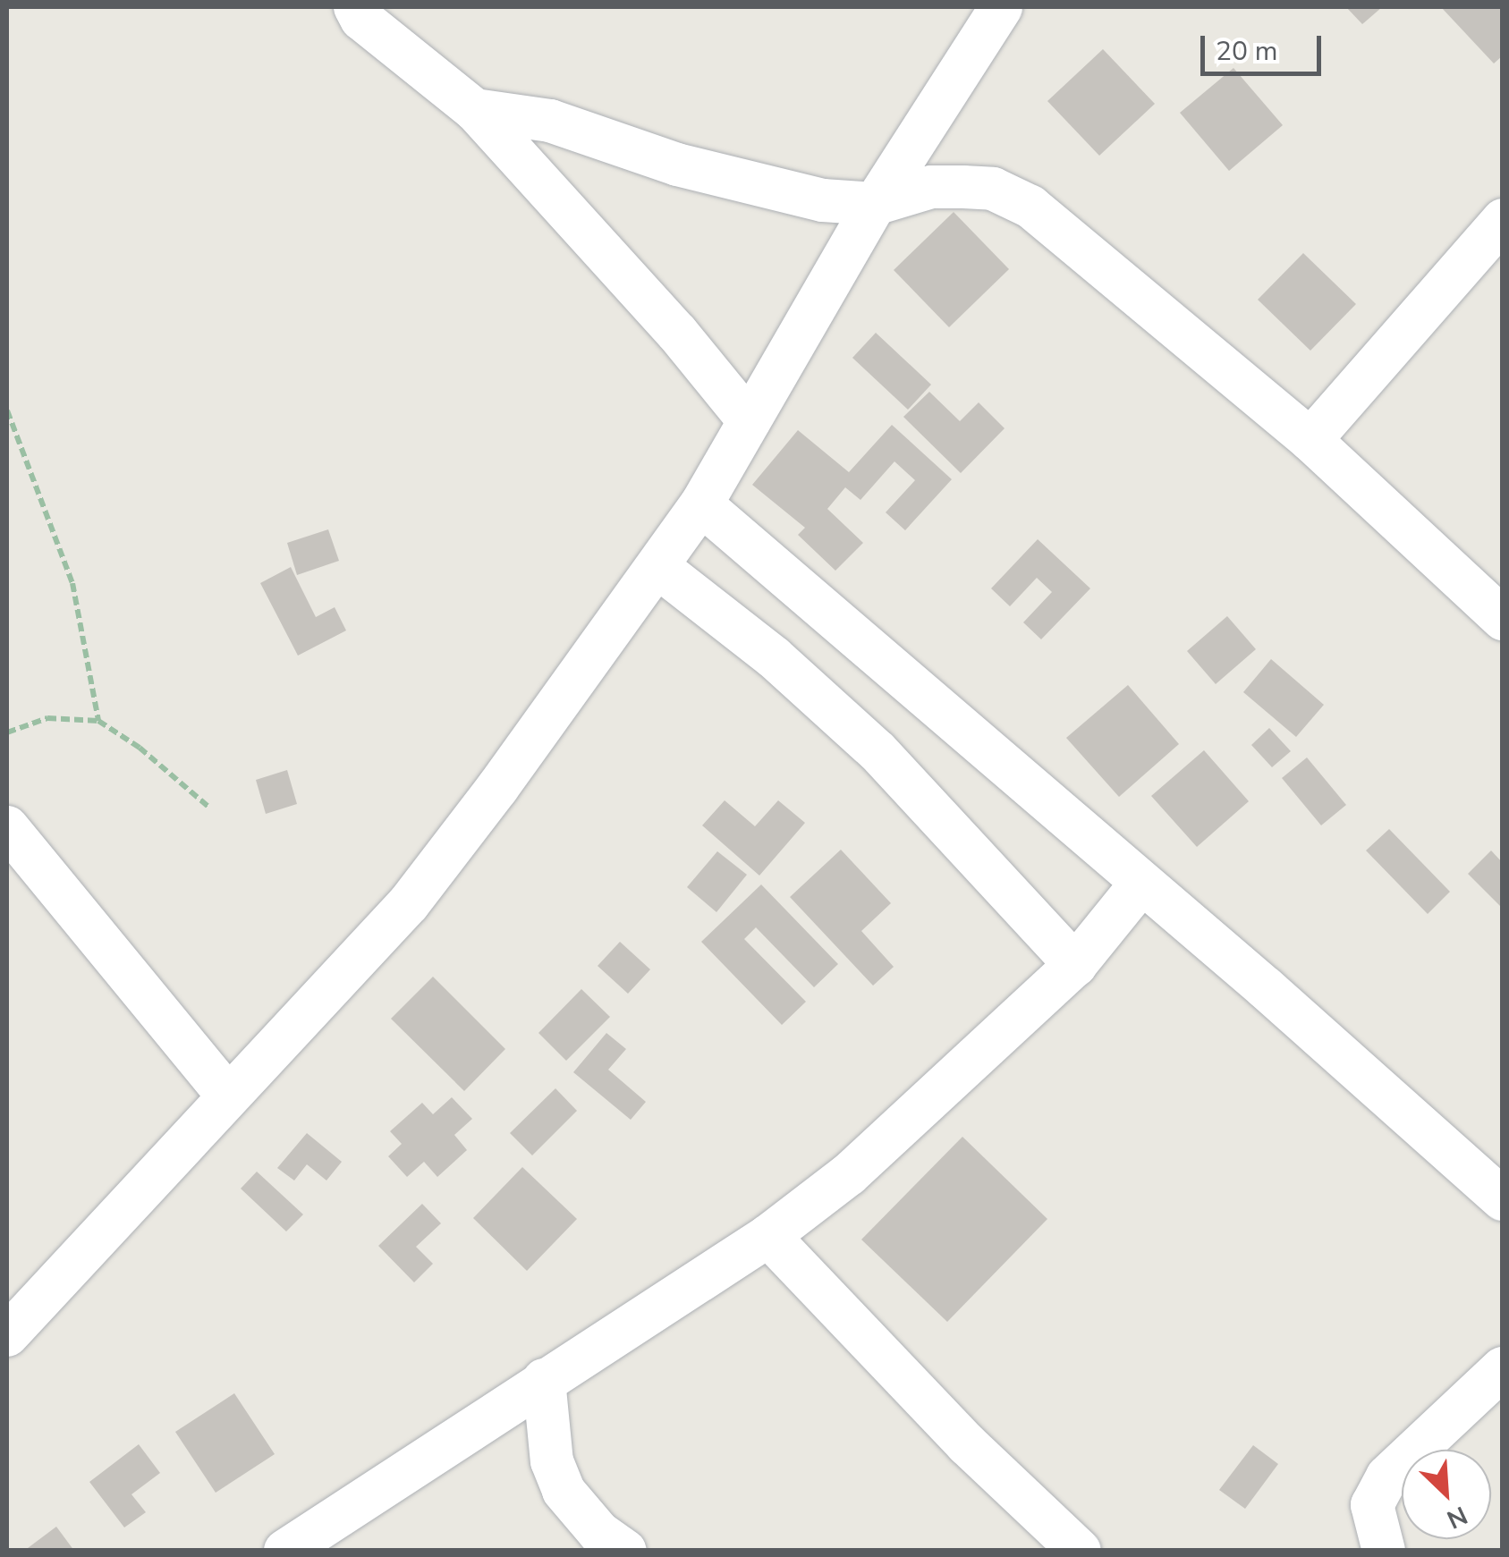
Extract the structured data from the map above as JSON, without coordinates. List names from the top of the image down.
{
  "scale_bar": "20 m",
  "north": "bottom right"
}
